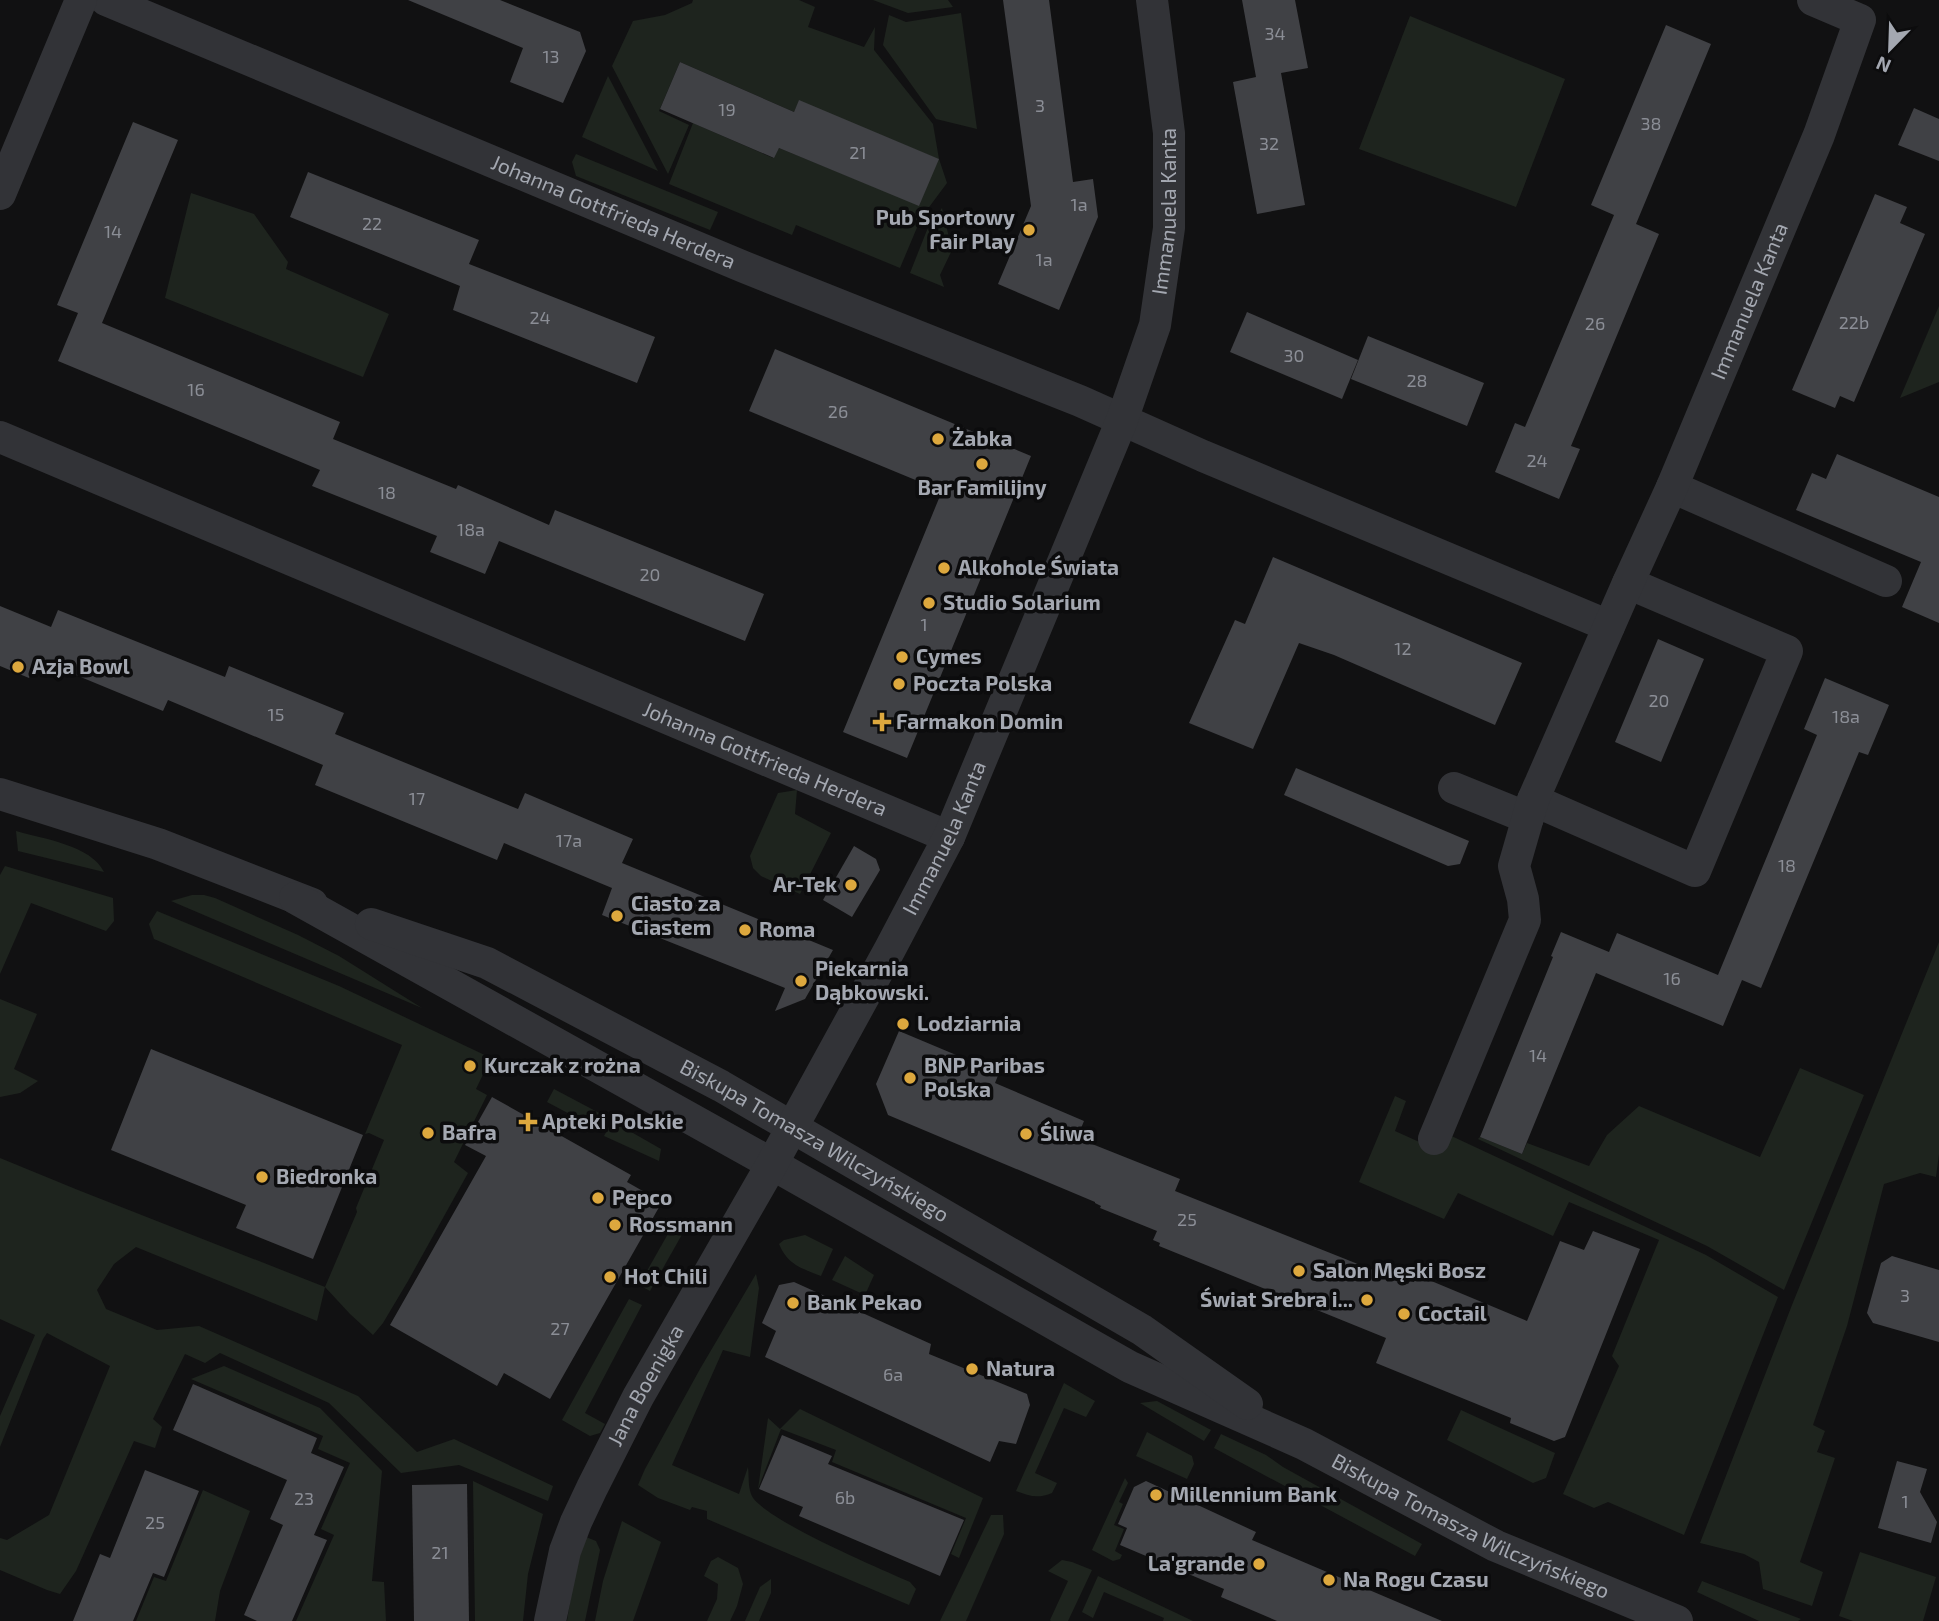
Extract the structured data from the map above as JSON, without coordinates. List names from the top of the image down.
{
  "streets": {
    "street": [
      "Johanna Gottfrieda Herdera",
      "Immanuela Kanta",
      "Biskupa Tomasza Wilczyńskiego",
      "Jana Boenigka"
    ]
  },
  "crossings": [
    ["Johanna Gottfrieda Herdera", "Immanuela Kanta"],
    ["Immanuela Kanta", "Biskupa Tomasza Wilczyńskiego"],
    ["Immanuela Kanta", "Jana Boenigka"],
    ["Biskupa Tomasza Wilczyńskiego", "Jana Boenigka"]
  ],
  "places": {
    "other": [
      "Pub Sportowy Fair Play",
      "Żabka",
      "Bar Familijny",
      "Alkohole Świata",
      "Studio Solarium",
      "Cymes",
      "Azja Bowl",
      "Poczta Polska",
      "Ar-Tek",
      "Ciasto za Ciastem",
      "Roma",
      "Piekarnia Dąbkowski.",
      "Lodziarnia",
      "Kurczak z rożna",
      "BNP Paribas Polska",
      "Bafra",
      "Śliwa",
      "Biedronka",
      "Pepco",
      "Rossmann",
      "Salon Męski Bosz",
      "Hot Chili",
      "Świat Srebra i...",
      "Bank Pekao",
      "Coctail",
      "Natura",
      "Millennium Bank",
      "La'grande",
      "Na Rogu Czasu"
    ],
    "health": ["Farmakon Domin", "Apteki Polskie"]
  },
  "house_numbers": [
    "34",
    "13",
    "3",
    "19",
    "38",
    "32",
    "21",
    "1a",
    "22",
    "14",
    "1a",
    "24",
    "22b",
    "26",
    "30",
    "28",
    "16",
    "26",
    "24",
    "18",
    "18a",
    "20",
    "1",
    "12",
    "20",
    "15",
    "18a",
    "17",
    "17a",
    "18",
    "16",
    "14",
    "25",
    "3",
    "27",
    "6a",
    "6b",
    "23",
    "1",
    "25",
    "21"
  ],
  "north": "bottom left"
}
